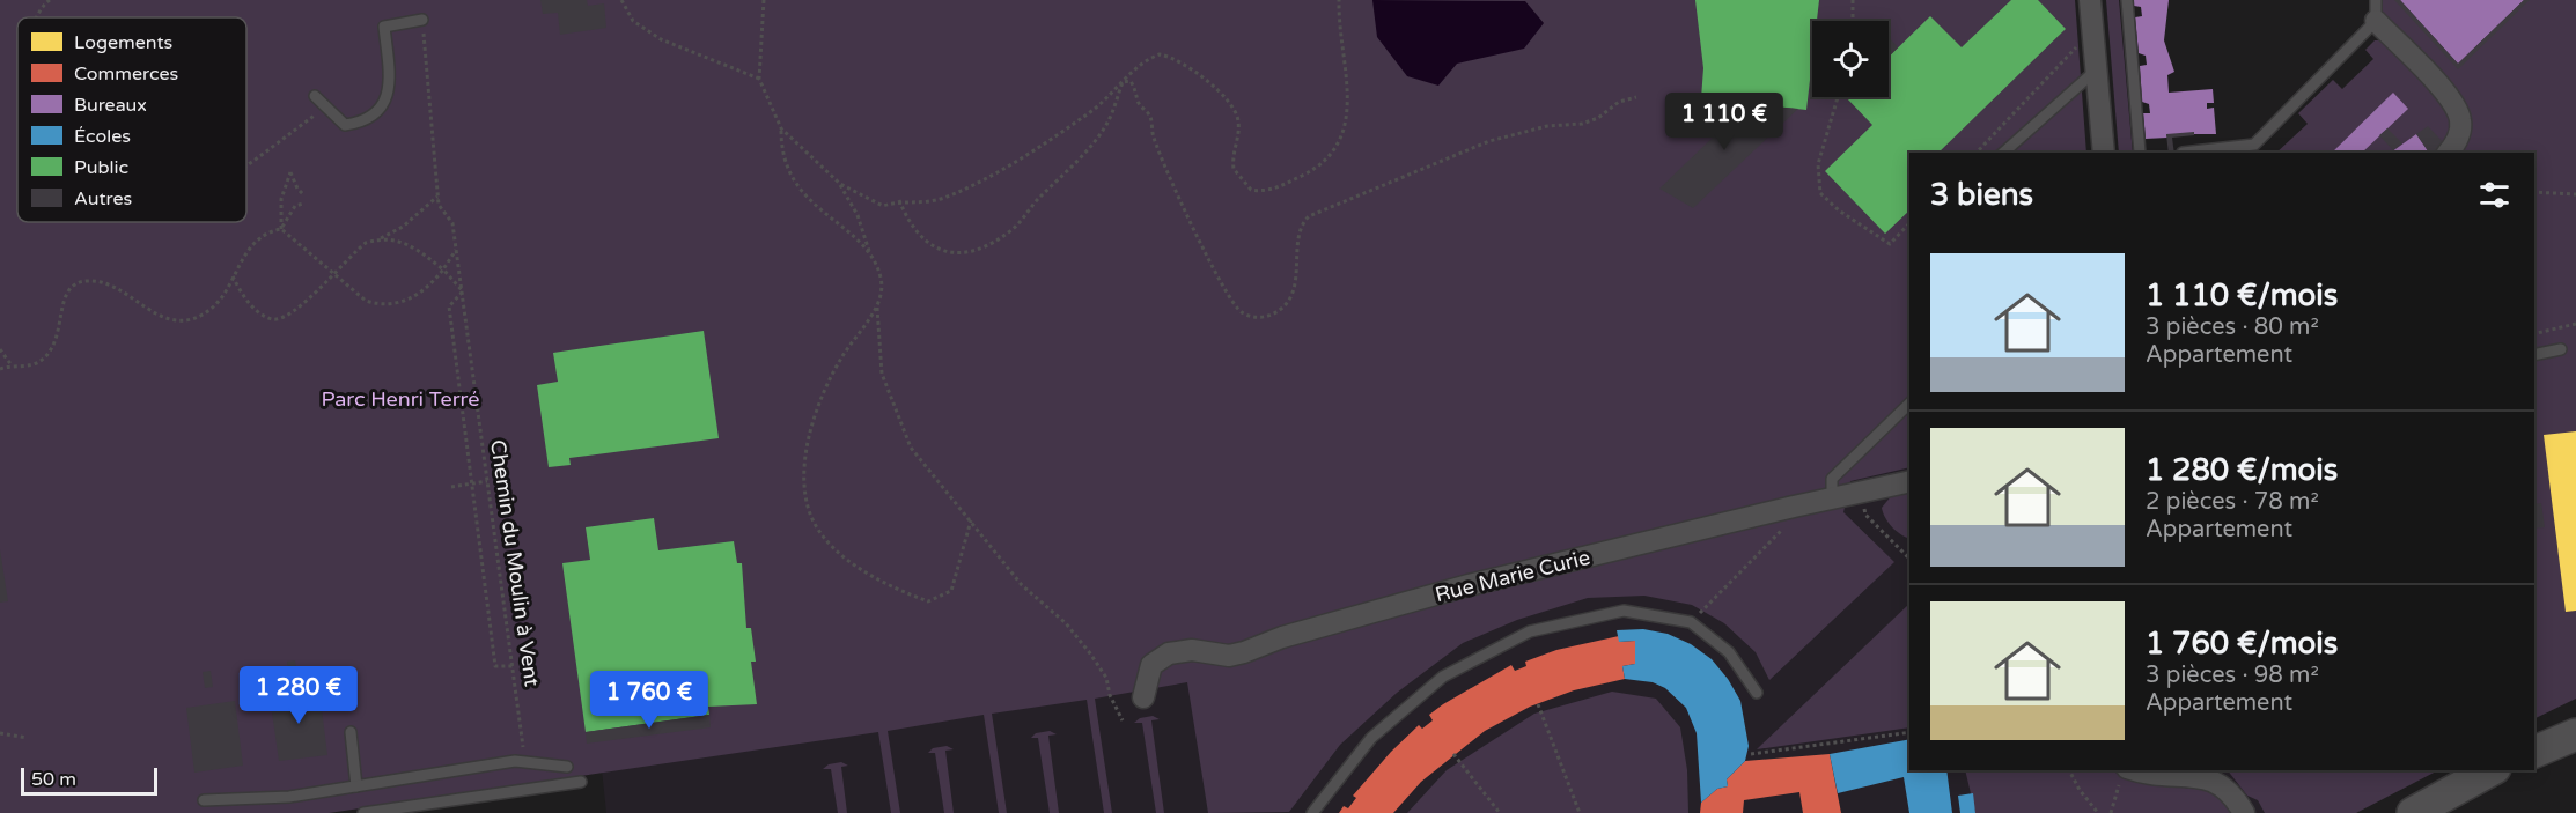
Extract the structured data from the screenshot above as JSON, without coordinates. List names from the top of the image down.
{
  "streets": {
    "street": ["Rue Marie Curie"],
    "path": ["Chemin du Moulin à Vent"]
  },
  "parks": ["Parc Henri Terré"],
  "legend": [
    "Logements",
    "Commerces",
    "Bureaux",
    "Écoles",
    "Public",
    "Autres"
  ],
  "scale_bar": "50 m",
  "page": {
    "price": ["1 110 €", "1 280 €", "1 760 €"],
    "heading": "3 biens",
    "list": [
      {
        "name": "1 110 €/mois",
        "note": "3 pièces · 80 m² · Appartement"
      },
      {
        "name": "1 280 €/mois",
        "note": "2 pièces · 78 m² · Appartement"
      },
      {
        "name": "1 760 €/mois",
        "note": "3 pièces · 98 m² · Appartement"
      }
    ],
    "scale": "50 m"
  }
}
